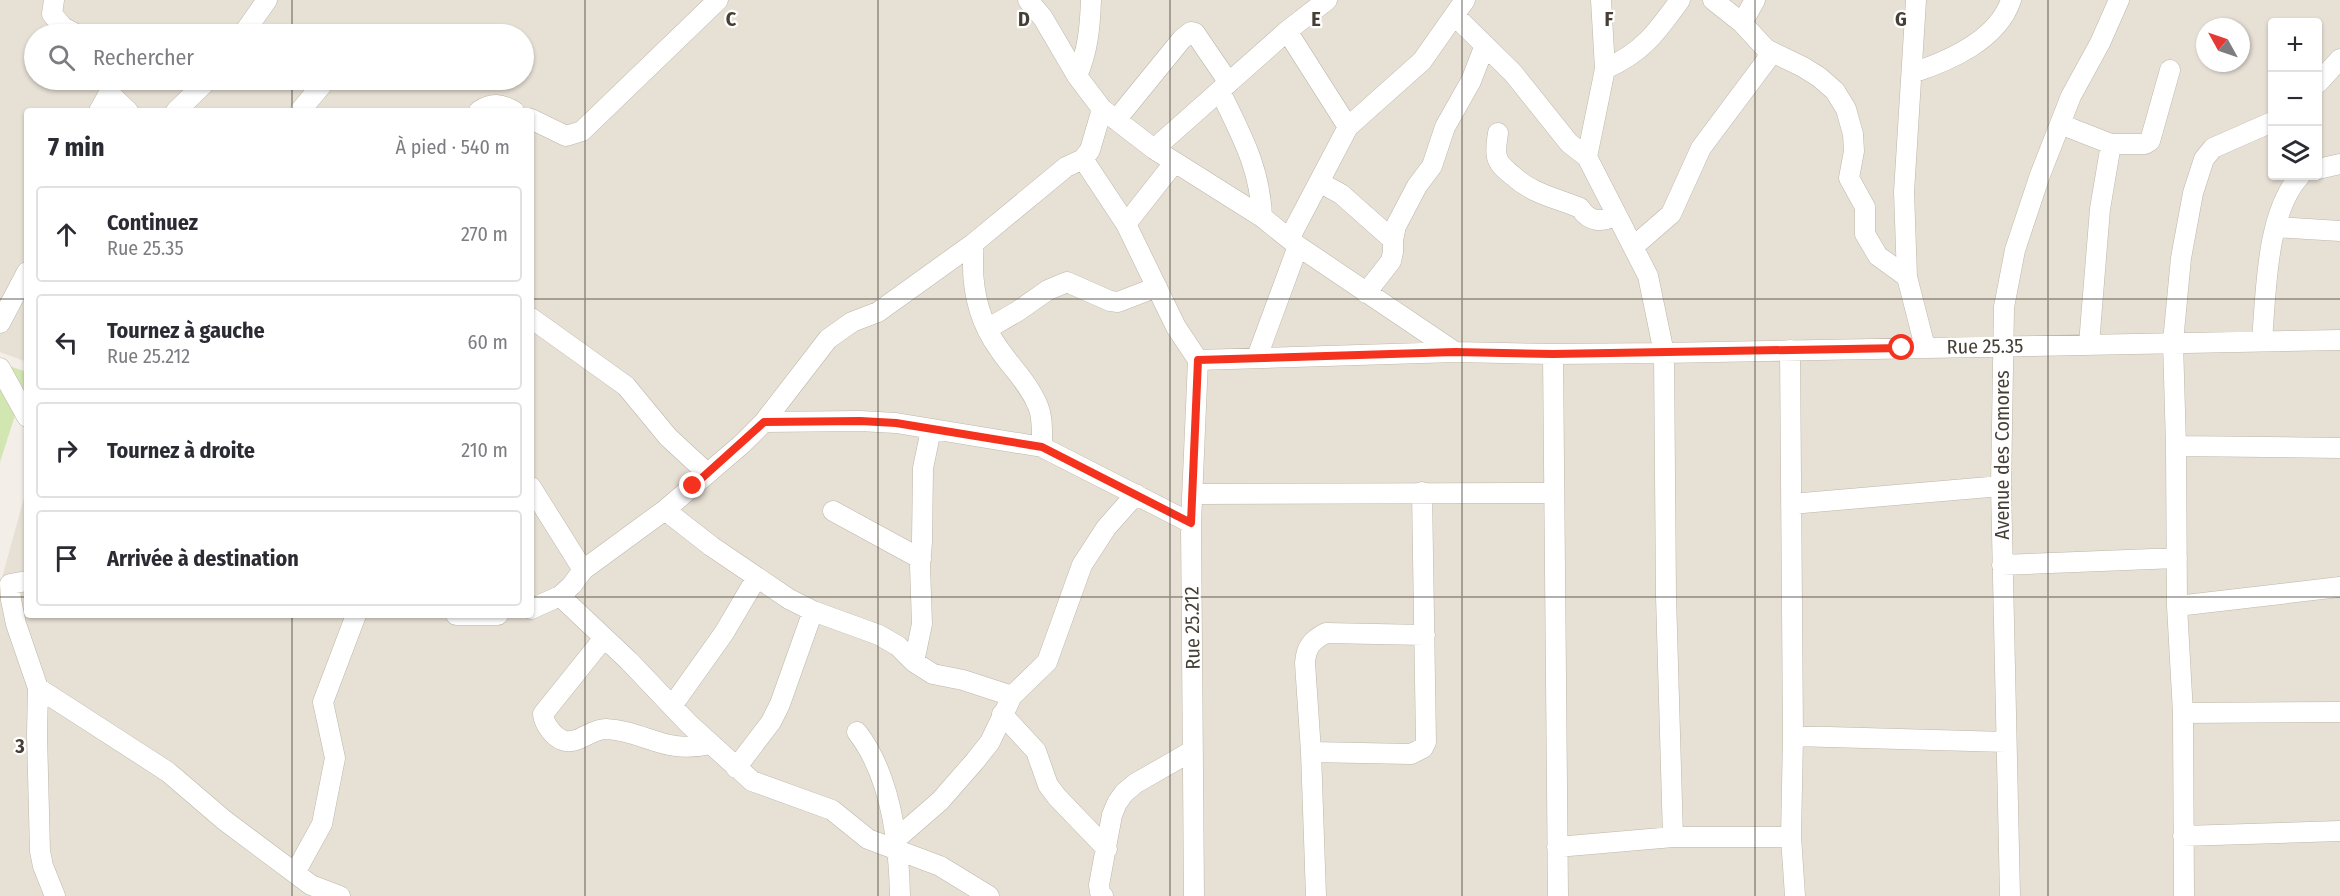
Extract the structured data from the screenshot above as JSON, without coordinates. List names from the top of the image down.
{
  "streets": {
    "street": ["Rue 25.35", "Avenue des Comores", "Rue 25.212"]
  },
  "crossings": [
    ["Rue 25.35", "Avenue des Comores"],
    ["Rue 25.35", "Rue 25.212"]
  ],
  "north": "top left",
  "page": {
    "map_buttons": ["+", "−"],
    "search": "Rechercher",
    "heading": ["7 min", "À pied · 540 m"],
    "list": [
      ["Continuez", "Rue 25.35", "270 m"],
      ["Tournez à gauche", "Rue 25.212", "60 m"],
      ["Tournez à droite", "210 m"],
      "Arrivée à destination"
    ]
  },
  "grid": {
    "columns": [
      "C",
      "D",
      "E",
      "F",
      "G"
    ],
    "rows": ["3"]
  }
}
